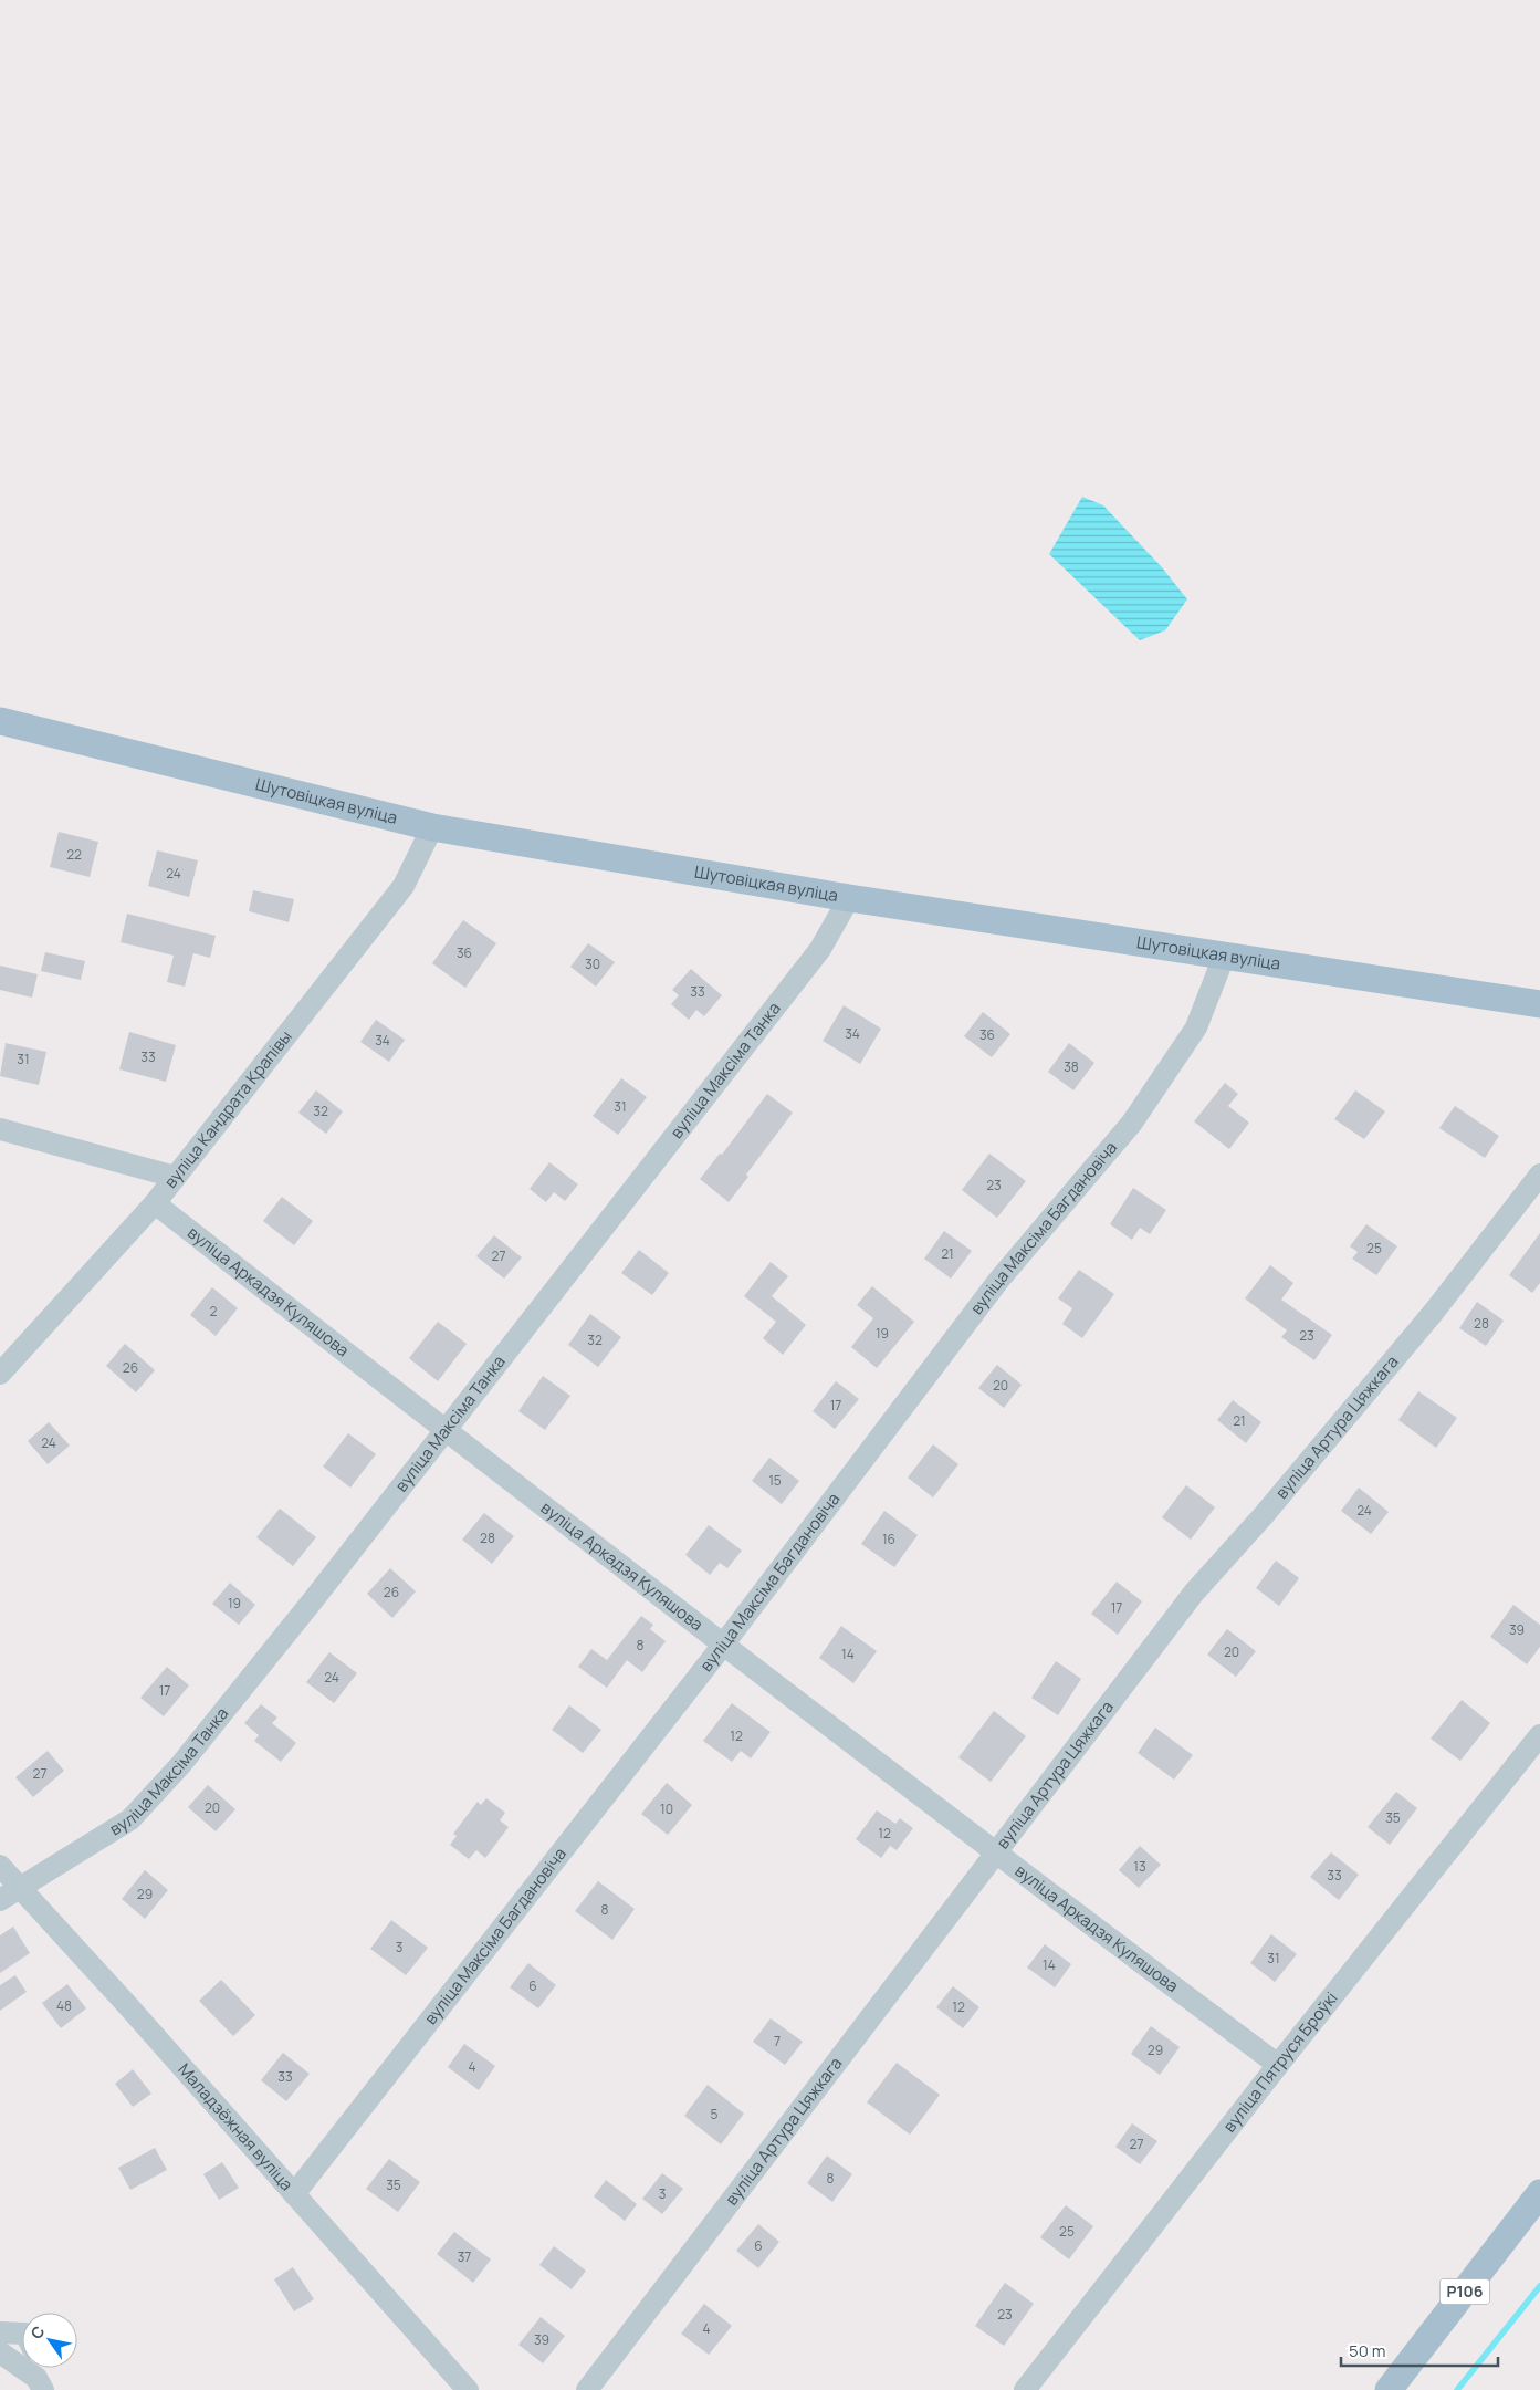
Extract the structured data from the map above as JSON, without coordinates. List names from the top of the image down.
{
  "streets": {
    "main road": ["Шутовіцкая вуліца", "Р106"],
    "street": [
      "вуліца Максіма Танка",
      "вуліца Кандрата Крапівы",
      "вуліца Максіма Багдановіча",
      "вуліца Аркадзя Куляшова",
      "вуліца Артура Цяжкага",
      "вуліца Пятруся Броўкі",
      "Маладзёжная вуліца"
    ]
  },
  "crossings": [
    ["Шутовіцкая вуліца", "вуліца Максіма Танка"],
    ["Шутовіцкая вуліца", "вуліца Кандрата Крапівы"],
    ["Шутовіцкая вуліца", "вуліца Максіма Багдановіча"],
    ["вуліца Максіма Танка", "вуліца Аркадзя Куляшова"],
    ["вуліца Максіма Танка", "Маладзёжная вуліца"],
    ["вуліца Кандрата Крапівы", "вуліца Аркадзя Куляшова"],
    ["вуліца Максіма Багдановіча", "вуліца Аркадзя Куляшова"],
    ["вуліца Максіма Багдановіча", "Маладзёжная вуліца"],
    ["вуліца Аркадзя Куляшова", "вуліца Артура Цяжкага"],
    ["вуліца Аркадзя Куляшова", "вуліца Пятруся Броўкі"]
  ],
  "house_numbers": [
    "22",
    "24",
    "36",
    "30",
    "33",
    "34",
    "36",
    "34",
    "33",
    "31",
    "38",
    "31",
    "32",
    "23",
    "25",
    "21",
    "27",
    "2",
    "28",
    "19",
    "23",
    "32",
    "26",
    "20",
    "17",
    "21",
    "24",
    "15",
    "24",
    "28",
    "16",
    "26",
    "19",
    "17",
    "39",
    "8",
    "20",
    "14",
    "24",
    "17",
    "12",
    "27",
    "20",
    "10",
    "35",
    "12",
    "13",
    "33",
    "29",
    "8",
    "3",
    "31",
    "14",
    "6",
    "48",
    "12",
    "7",
    "29",
    "4",
    "33",
    "5",
    "27",
    "8",
    "35",
    "3",
    "25",
    "6",
    "37",
    "23",
    "4",
    "39"
  ],
  "scale_bar": "50 m",
  "north": "top left"
}
